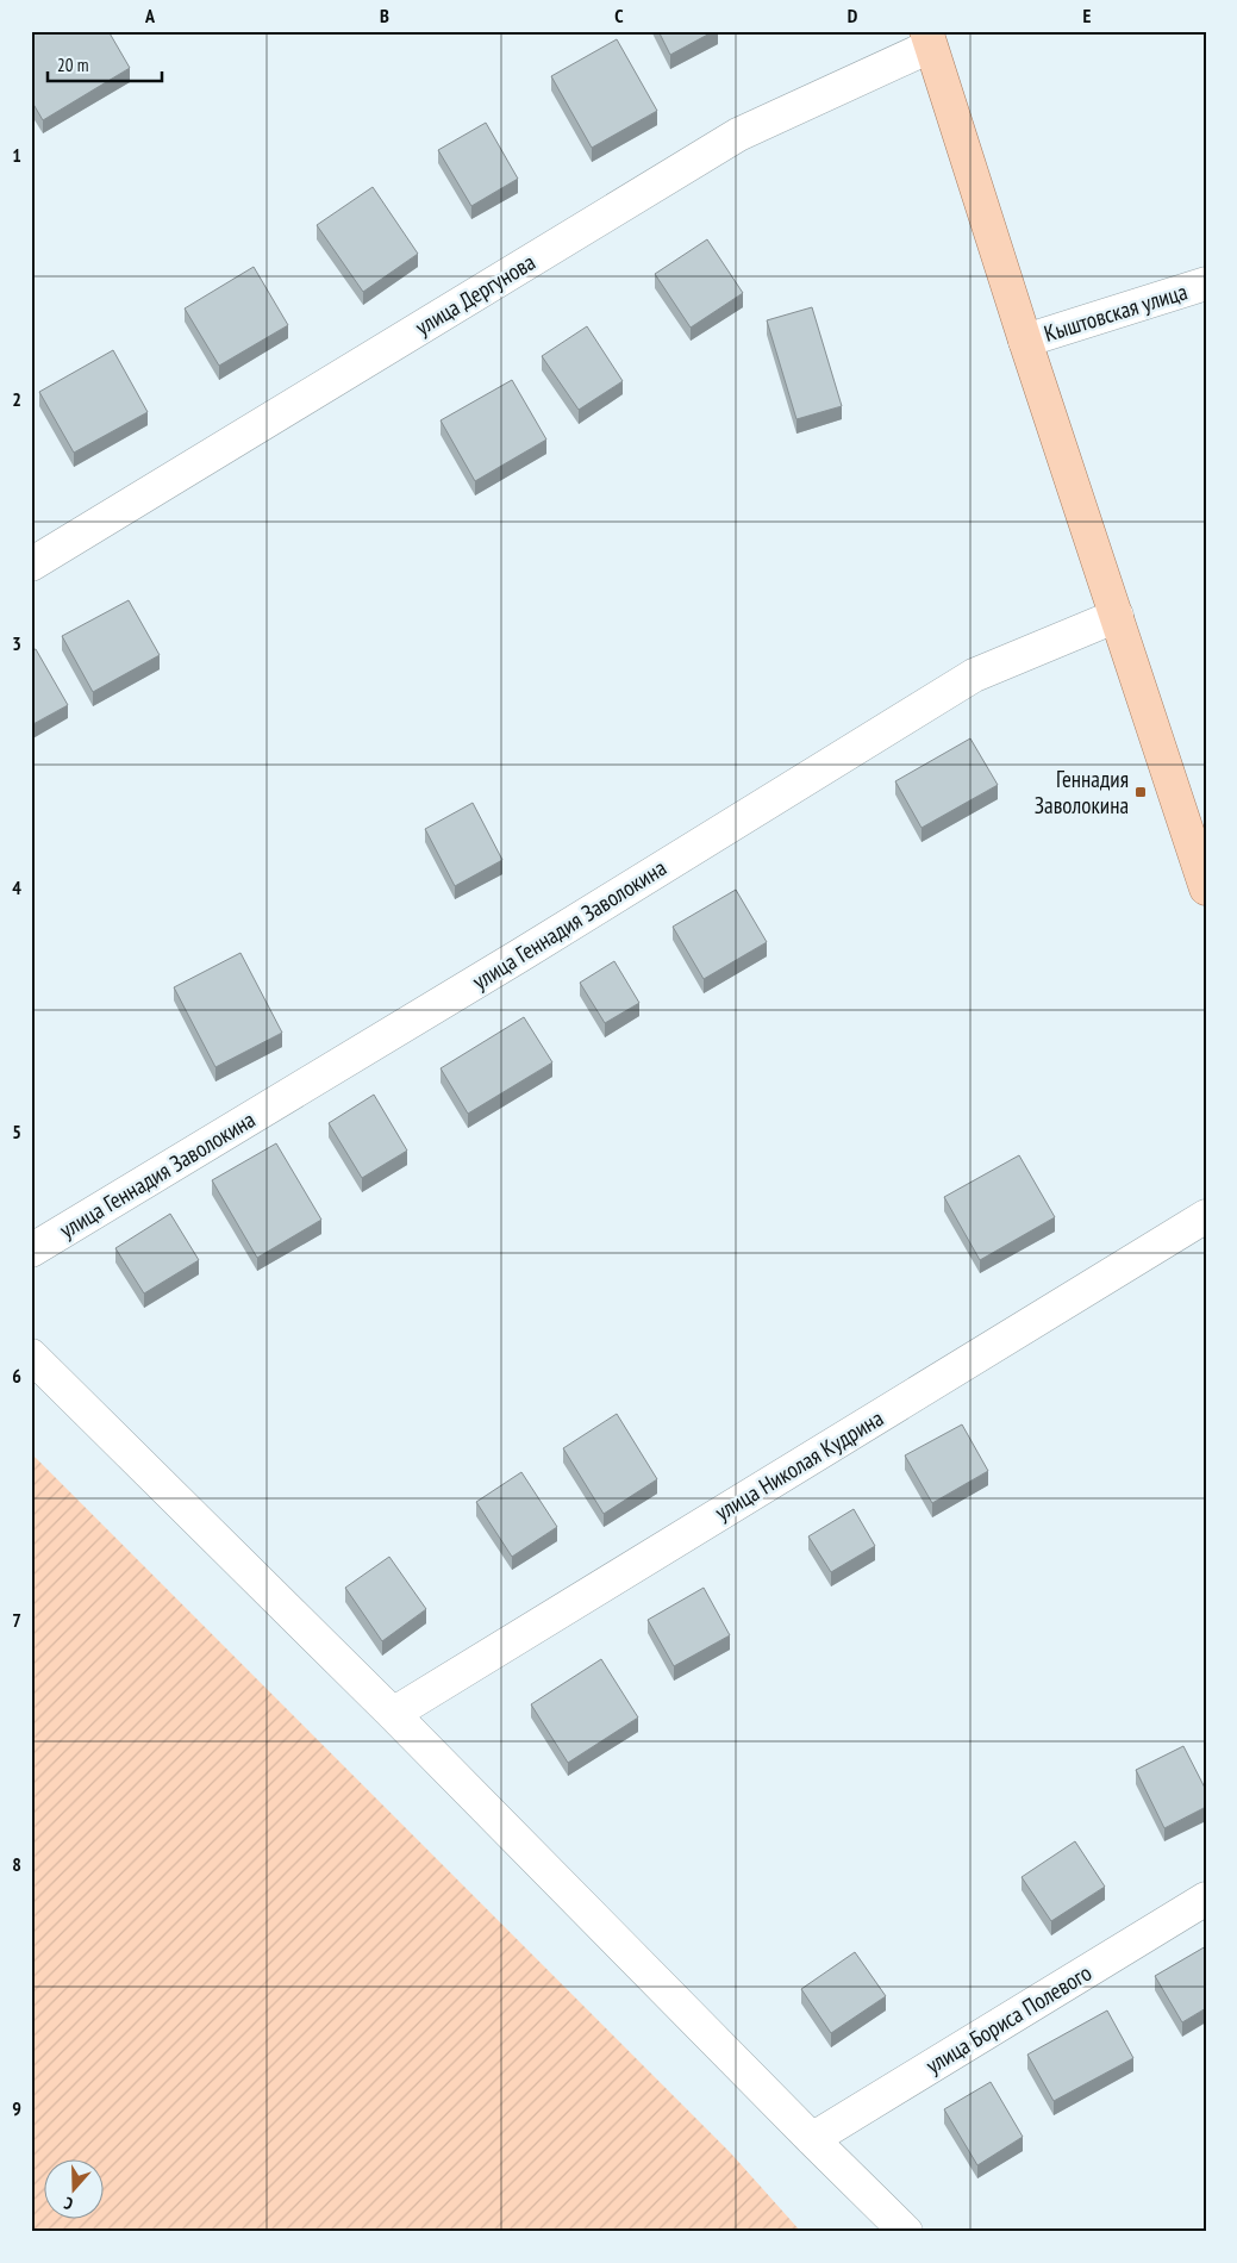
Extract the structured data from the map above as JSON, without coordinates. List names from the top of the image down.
{
  "streets": {
    "street": [
      "улица Дергунова",
      "Кыштовская улица",
      "улица Геннадия Заволокина",
      "улица Николая Кудрина",
      "улица Бориса Полевого"
    ]
  },
  "places": {
    "transit": ["Геннадия Заволокина"]
  },
  "scale_bar": "20 m",
  "north": "bottom",
  "grid": {
    "columns": [
      "A",
      "B",
      "C",
      "D",
      "E"
    ],
    "rows": [
      "1",
      "2",
      "3",
      "4",
      "5",
      "6",
      "7",
      "8",
      "9"
    ]
  }
}
